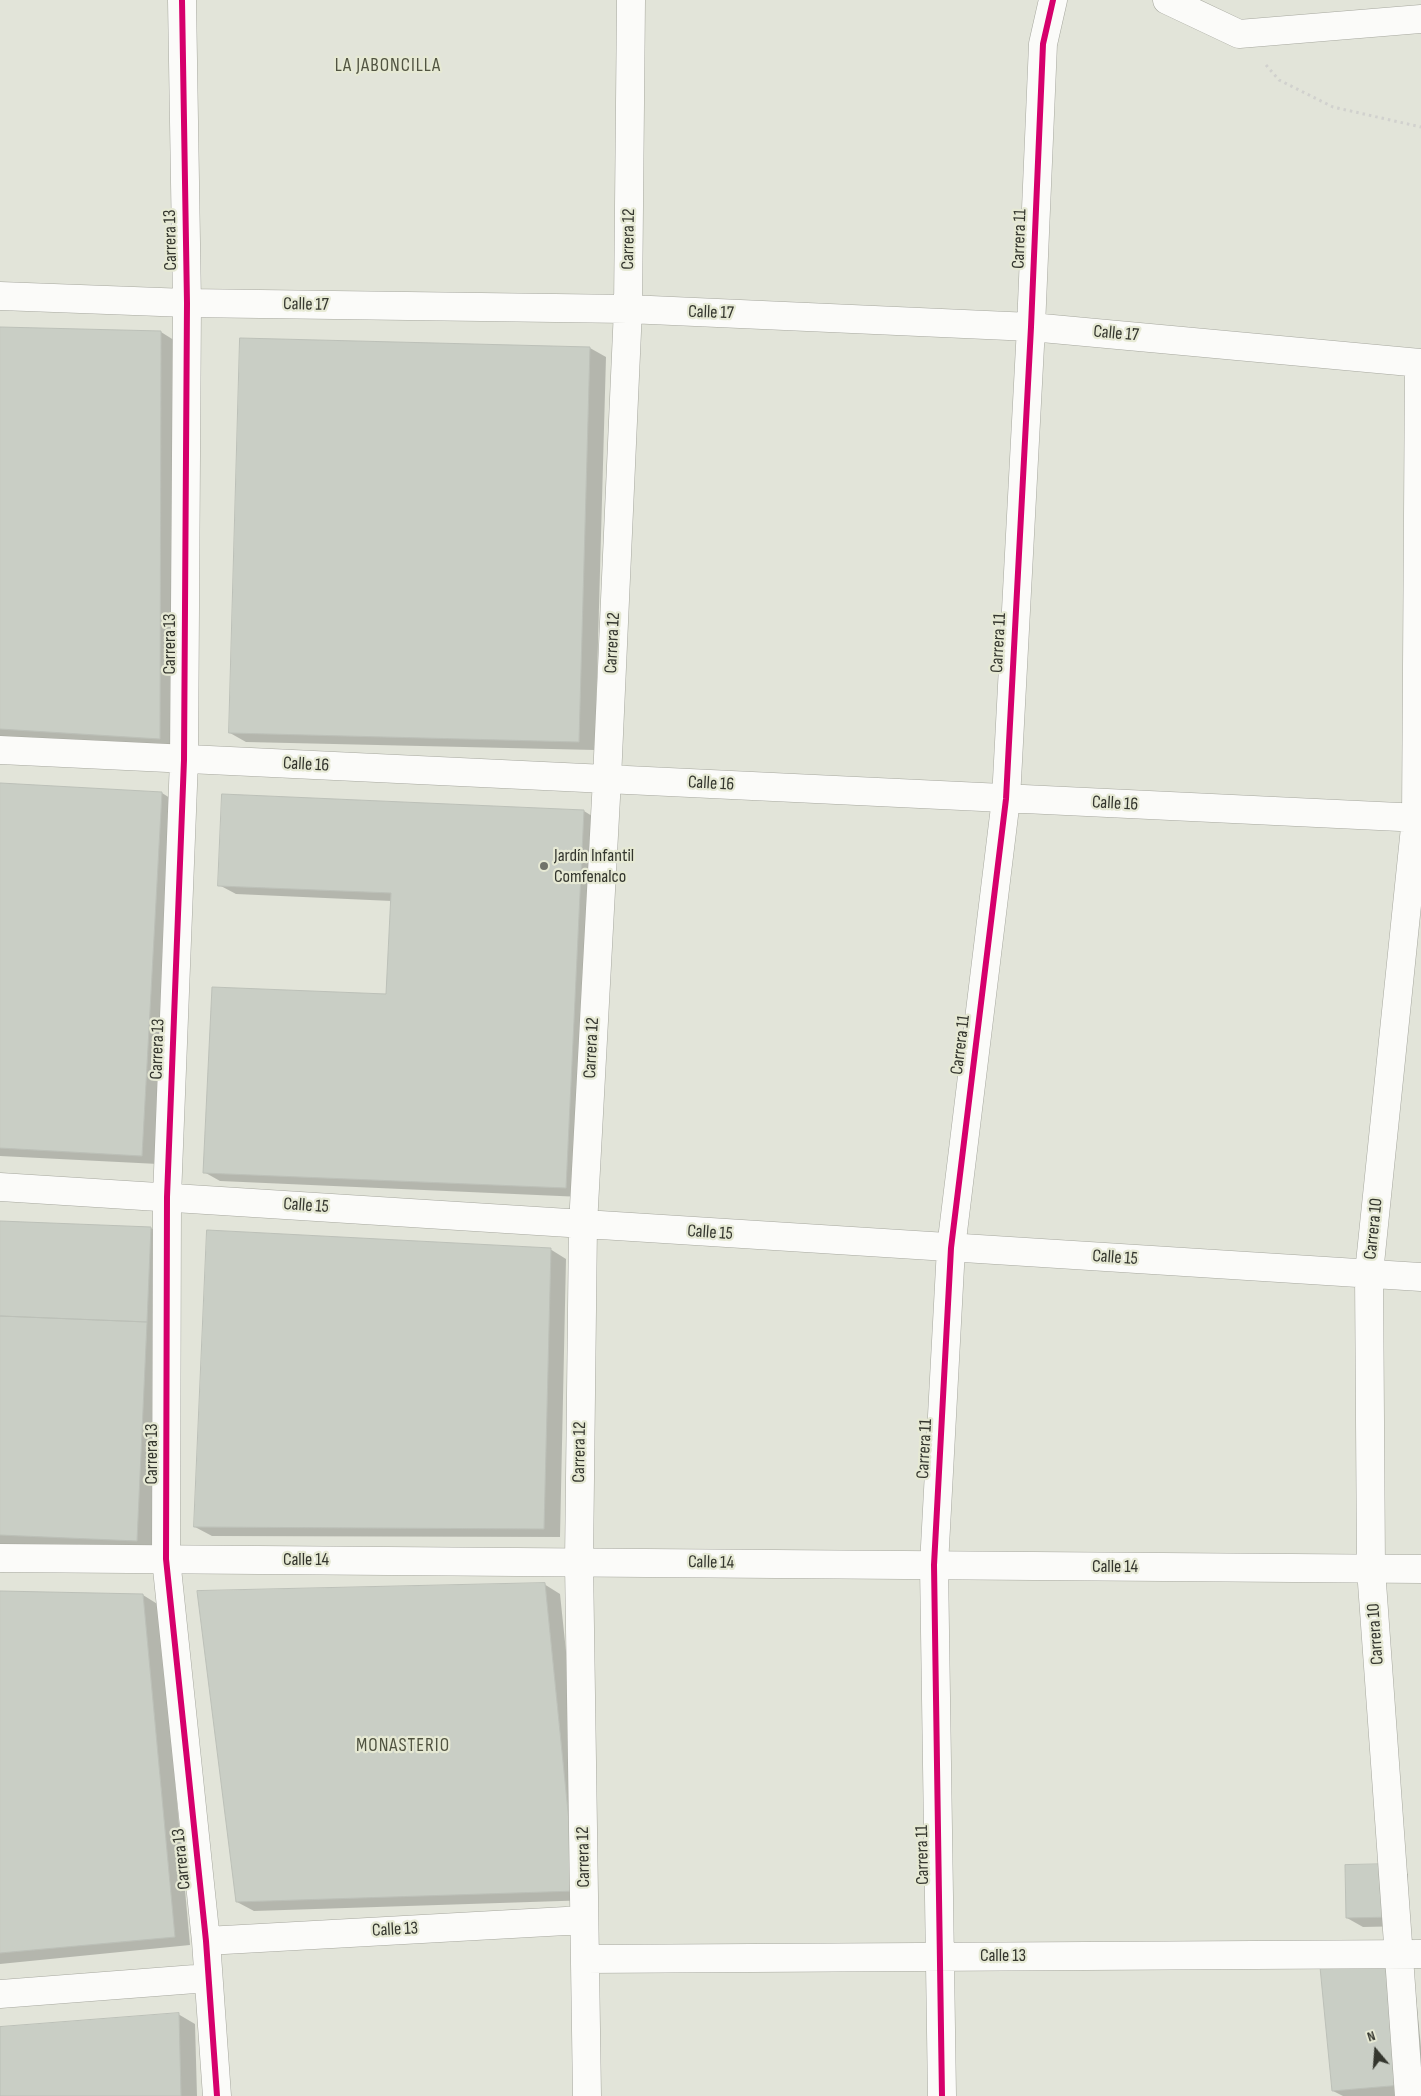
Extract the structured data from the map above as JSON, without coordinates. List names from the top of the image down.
{
  "streets": {
    "street": [
      "Carrera 12",
      "Carrera 11",
      "Carrera 13",
      "Calle 17",
      "Calle 16",
      "Calle 15",
      "Carrera 10",
      "Calle 14",
      "Calle 13"
    ]
  },
  "crossings": [
    ["Carrera 12", "Calle 17"],
    ["Carrera 12", "Calle 16"],
    ["Carrera 12", "Calle 15"],
    ["Carrera 12", "Calle 14"],
    ["Carrera 12", "Calle 13"],
    ["Carrera 11", "Calle 17"],
    ["Carrera 11", "Calle 16"],
    ["Carrera 11", "Calle 15"],
    ["Carrera 11", "Calle 14"],
    ["Carrera 11", "Calle 13"],
    ["Carrera 13", "Calle 17"],
    ["Carrera 13", "Calle 16"],
    ["Carrera 13", "Calle 15"],
    ["Carrera 13", "Calle 14"],
    ["Carrera 13", "Calle 13"],
    ["Calle 17", "Carrera 10"],
    ["Calle 16", "Carrera 10"],
    ["Calle 15", "Carrera 10"],
    ["Carrera 10", "Calle 14"],
    ["Carrera 10", "Calle 13"]
  ],
  "districts": ["LA JABONCILLA", "MONASTERIO"],
  "places": ["Jardín Infantil Comfenalco"],
  "north": "top"
}
